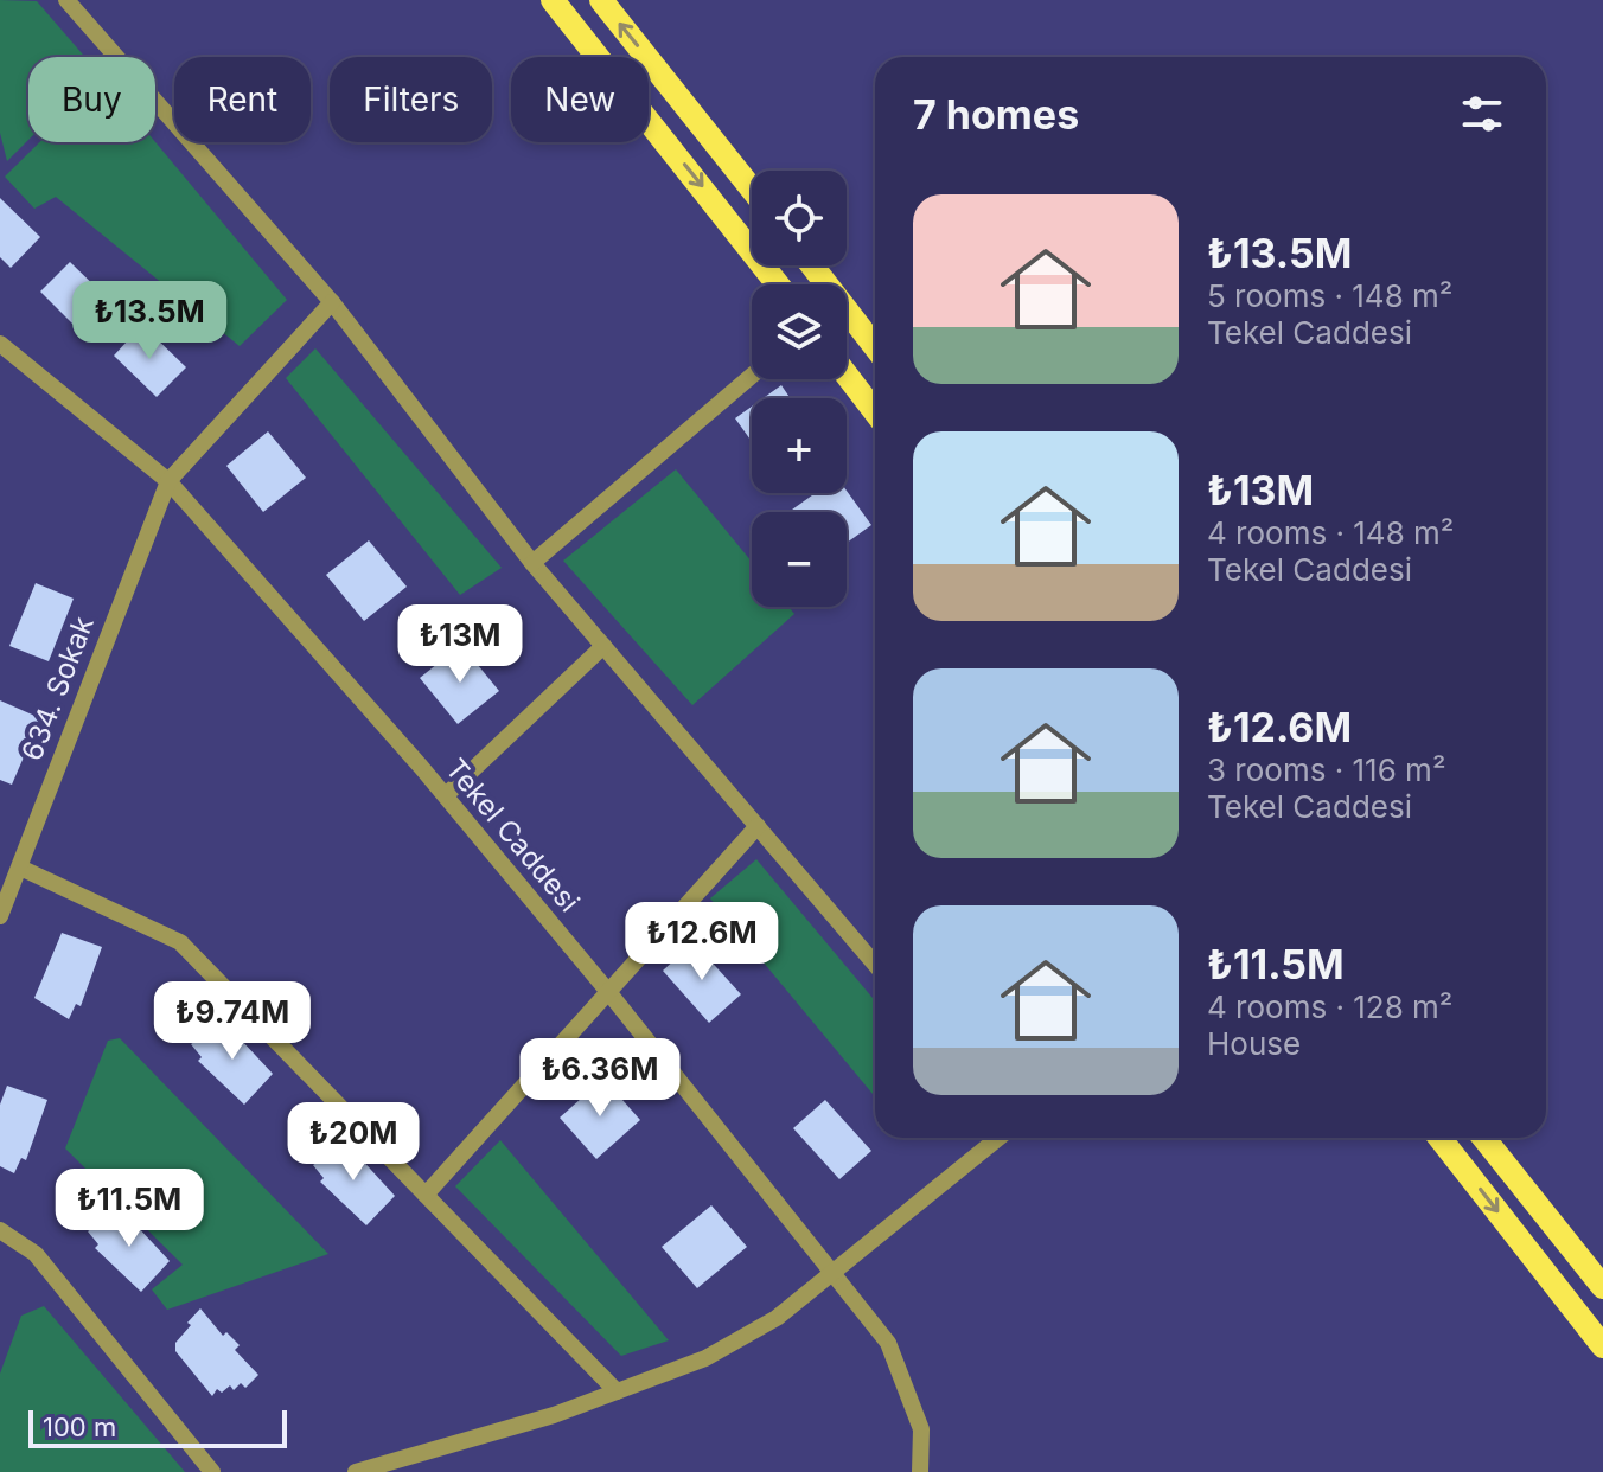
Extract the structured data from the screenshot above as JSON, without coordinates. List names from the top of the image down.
{
  "streets": {
    "street": ["634. Sokak", "Tekel Caddesi"]
  },
  "crossings": [
    ["634. Sokak", "Tekel Caddesi"]
  ],
  "scale_bar": "100 m",
  "page": {
    "chip": [
      "Buy",
      "Rent",
      "Filters",
      "New"
    ],
    "heading": "7 homes",
    "map_buttons": ["+", "−"],
    "list": [
      {
        "name": "₺13.5M",
        "note": "5 rooms · 148 m² · Tekel Caddesi"
      },
      {
        "name": "₺13M",
        "note": "4 rooms · 148 m² · Tekel Caddesi"
      },
      {
        "name": "₺12.6M",
        "note": "3 rooms · 116 m² · Tekel Caddesi"
      },
      {
        "name": "₺11.5M",
        "note": "4 rooms · 128 m² · House"
      }
    ],
    "price": [
      "₺13.5M",
      "₺13M",
      "₺12.6M",
      "₺9.74M",
      "₺6.36M",
      "₺20M",
      "₺11.5M"
    ],
    "scale": "100 m"
  }
}
